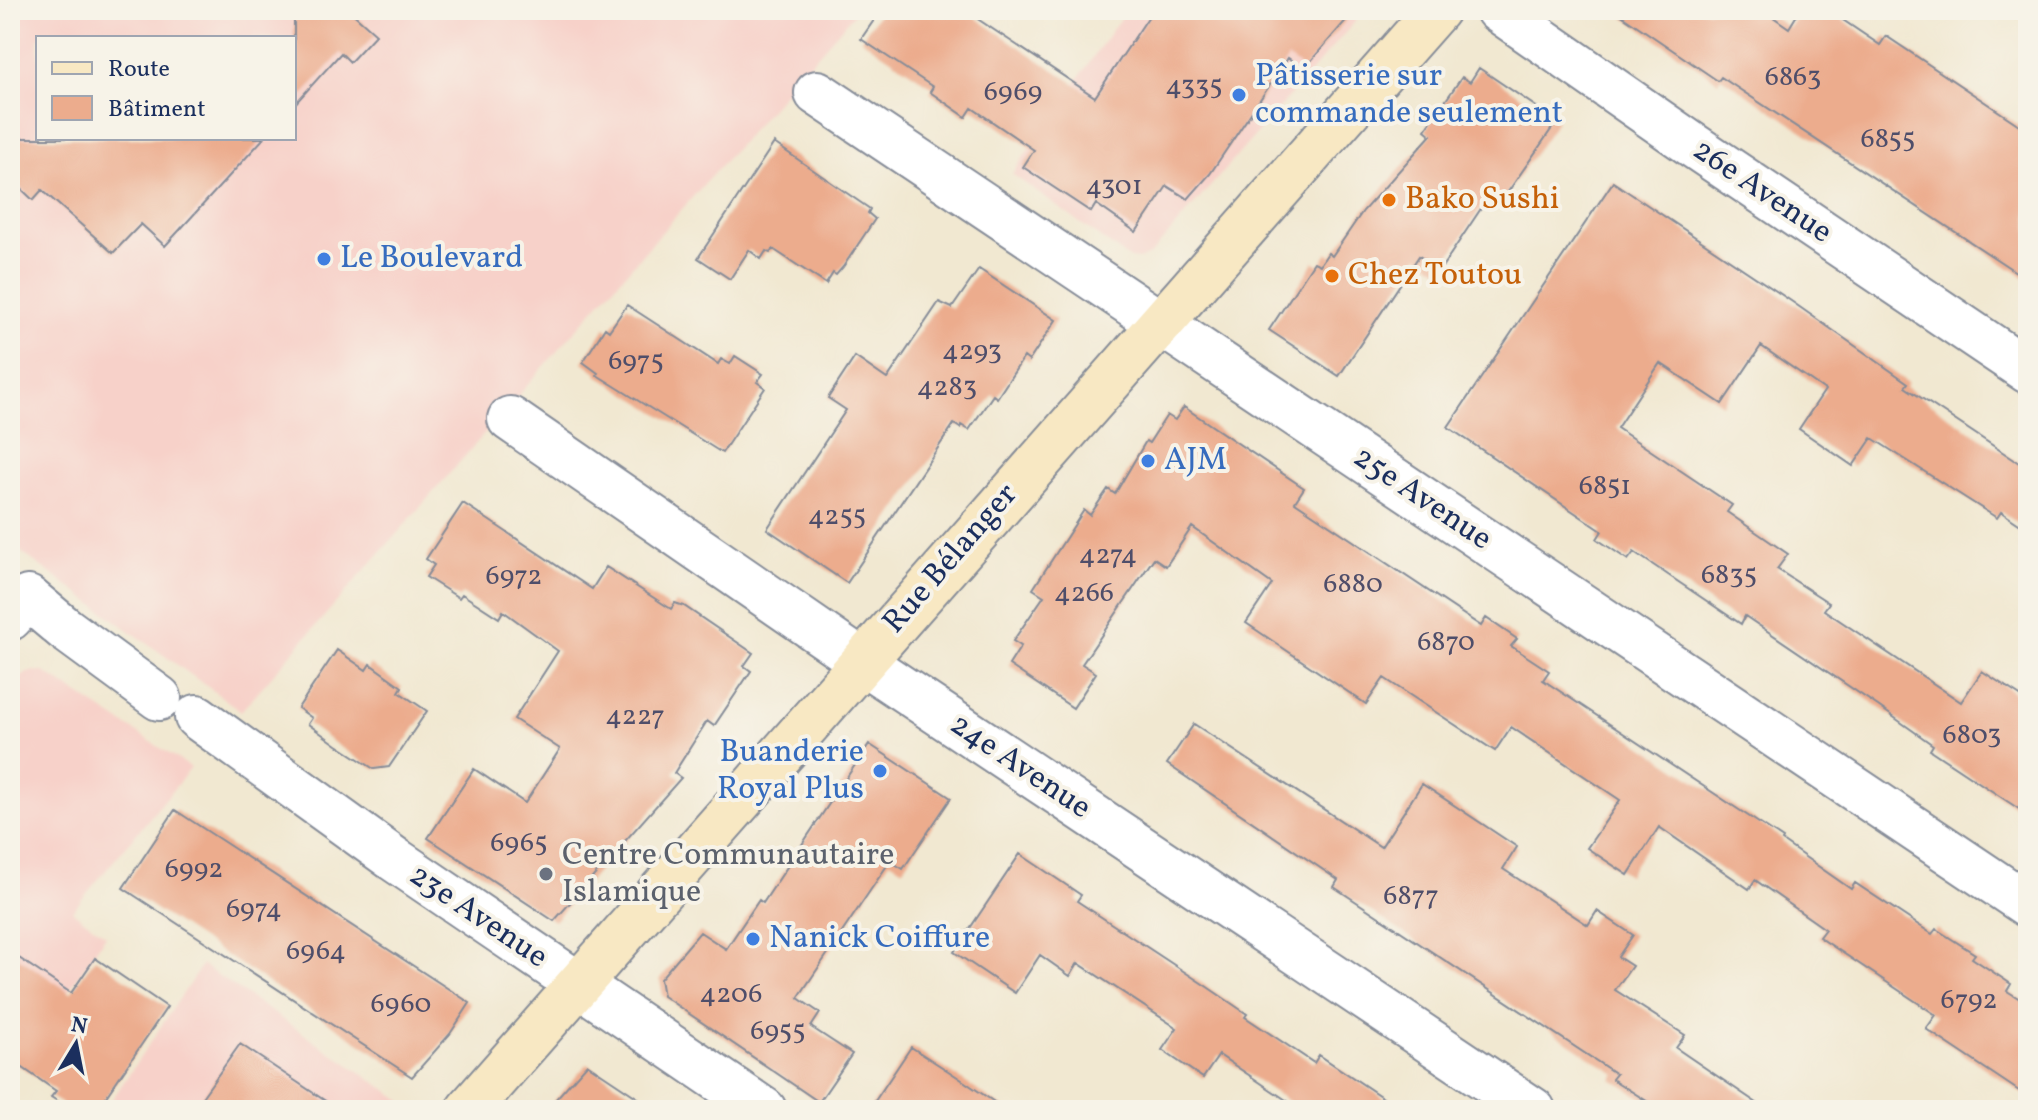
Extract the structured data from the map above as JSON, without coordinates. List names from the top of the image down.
{
  "streets": {
    "street": [
      "26e Avenue",
      "25e Avenue",
      "Rue Bélanger",
      "24e Avenue",
      "23e Avenue"
    ]
  },
  "crossings": [
    ["25e Avenue", "Rue Bélanger"],
    ["Rue Bélanger", "24e Avenue"],
    ["Rue Bélanger", "23e Avenue"]
  ],
  "places": [
    "Pâtisserie sur commande seulement",
    "Bako Sushi",
    "Le Boulevard",
    "Chez Toutou",
    "AJM",
    "Buanderie Royal Plus",
    "Centre Communautaire Islamique",
    "Nanick Coiffure"
  ],
  "house_numbers": [
    "6863",
    "4335",
    "6969",
    "6855",
    "4301",
    "4293",
    "6975",
    "4283",
    "6851",
    "4255",
    "4274",
    "6835",
    "6972",
    "6880",
    "4266",
    "6870",
    "4227",
    "6803",
    "6965",
    "6992",
    "6877",
    "6974",
    "6964",
    "4206",
    "6792",
    "6960",
    "6955"
  ],
  "legend": ["Route", "Bâtiment"],
  "north": "top"
}
